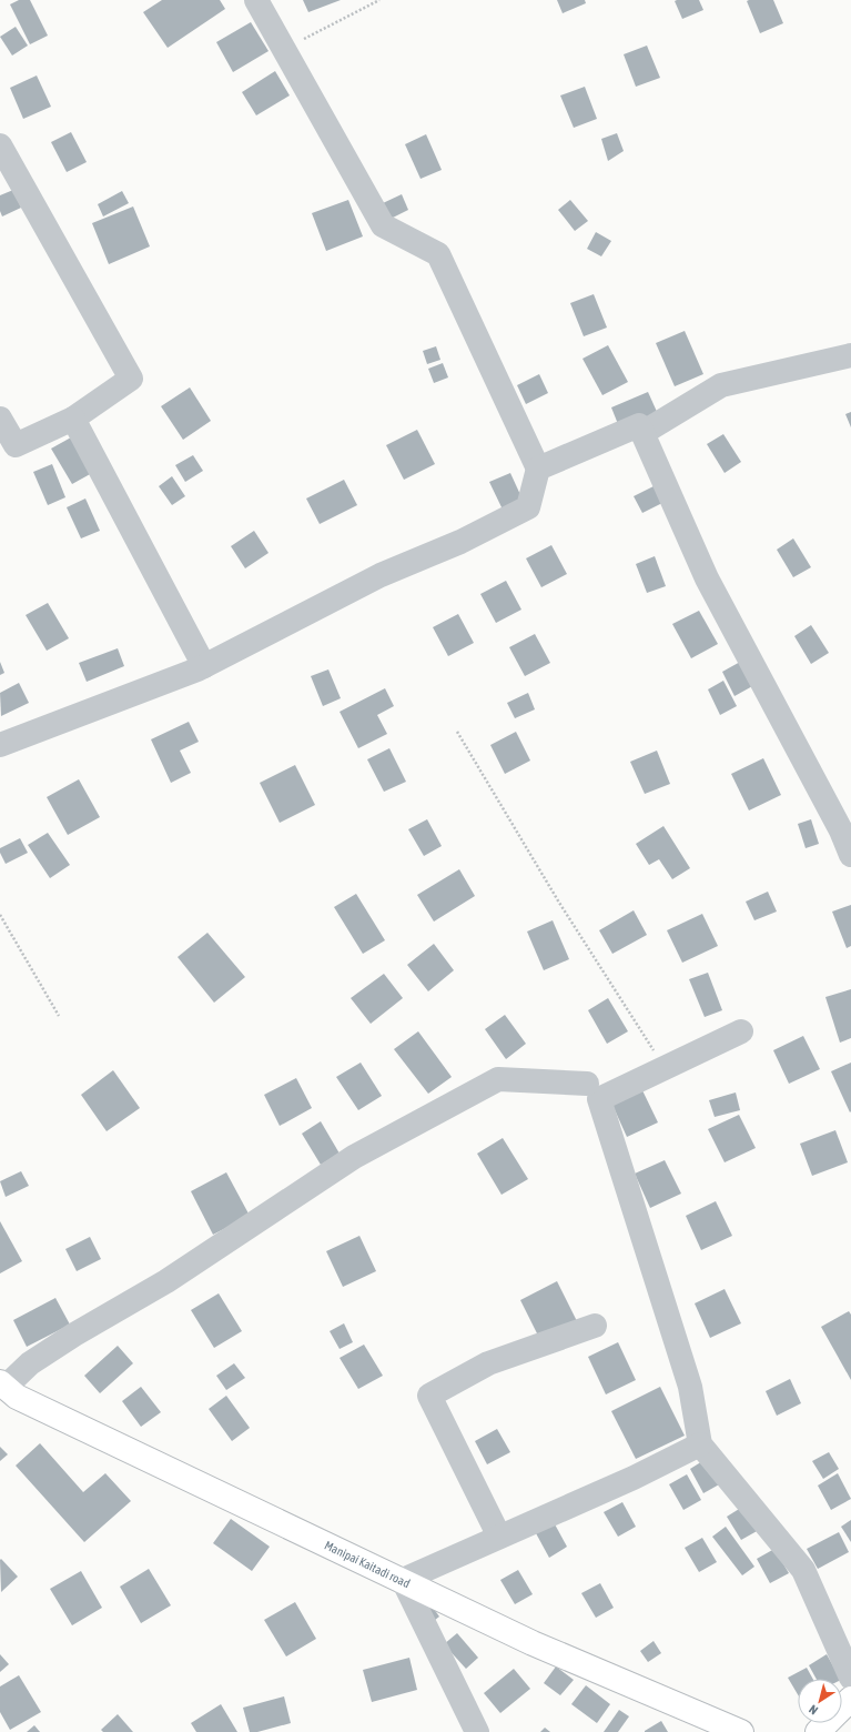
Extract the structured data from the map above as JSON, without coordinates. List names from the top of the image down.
{
  "streets": {
    "main road": ["Manipai Kaitadi road"]
  },
  "north": "bottom left"
}
